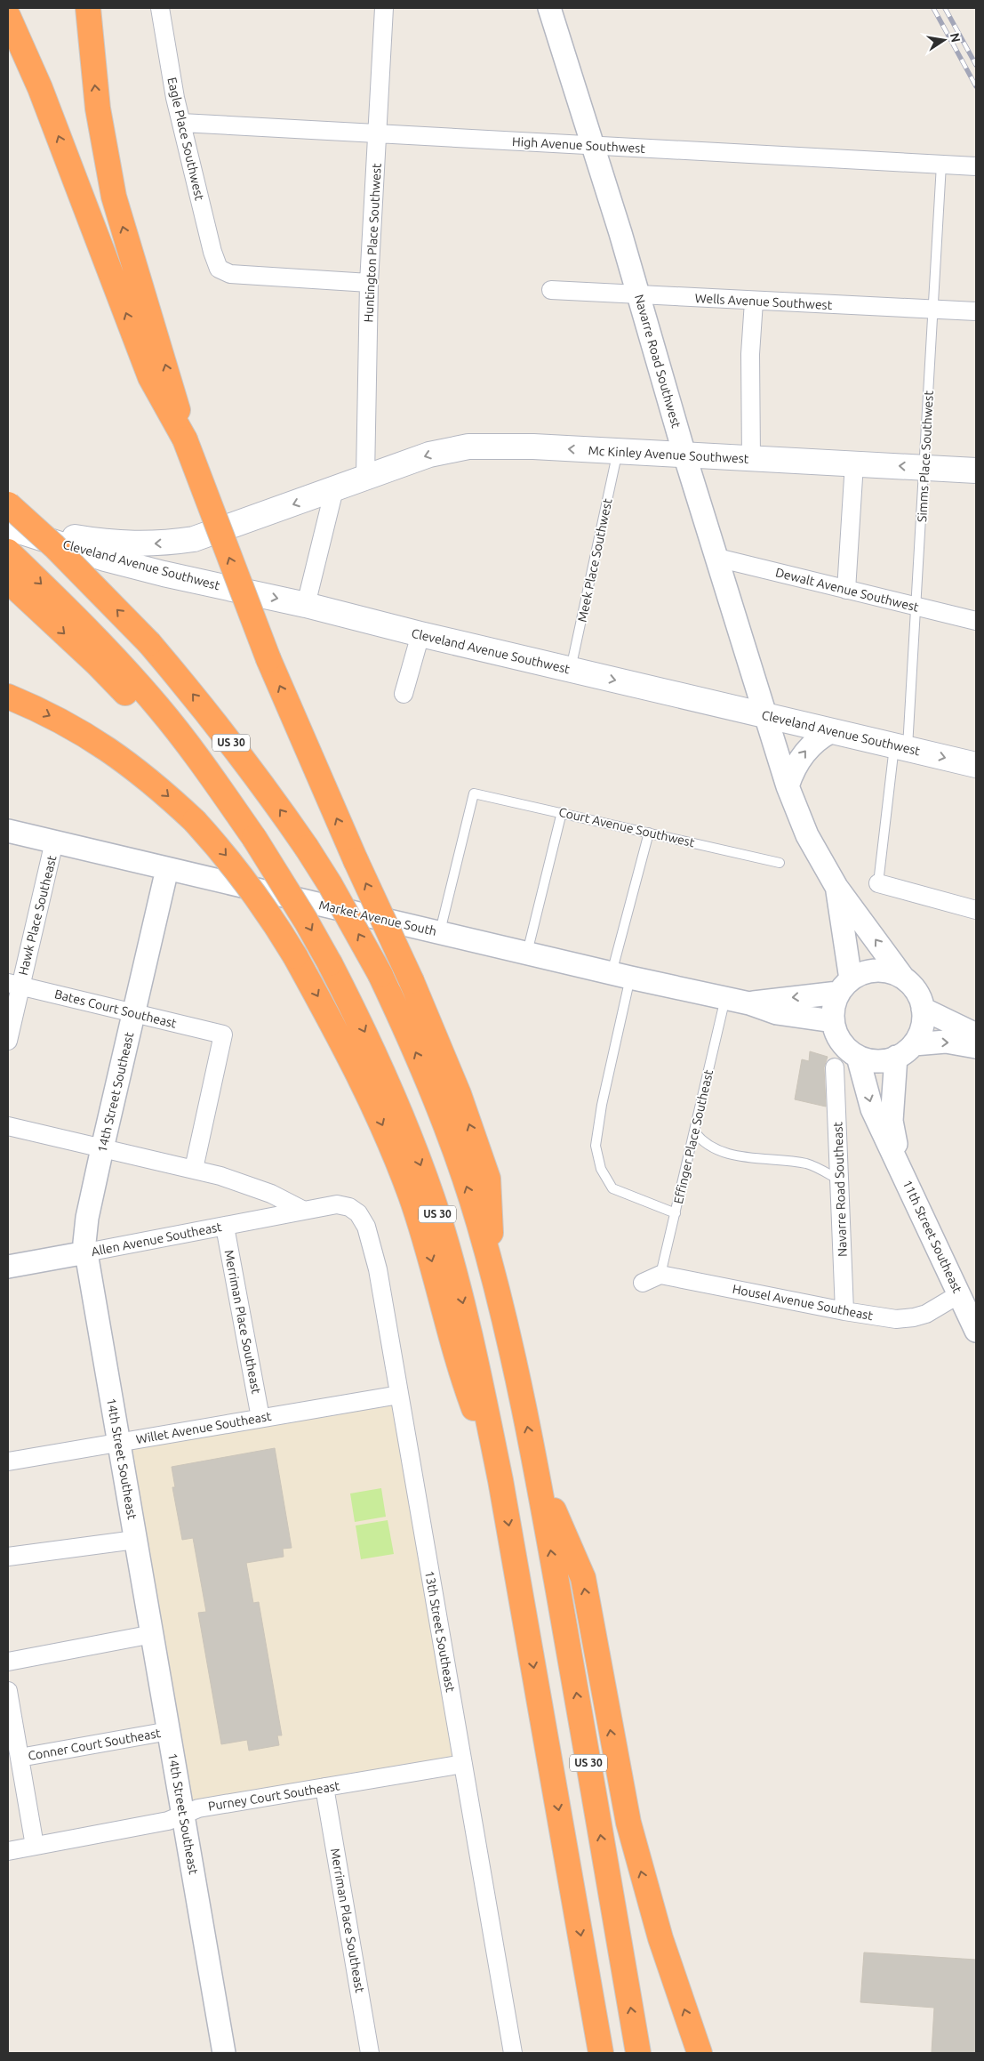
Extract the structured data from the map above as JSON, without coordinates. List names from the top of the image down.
{
  "streets": {
    "highway": ["US 30"],
    "main road": ["Mc Kinley Avenue Southwest", "Cleveland Avenue Southwest"],
    "street": [
      "Eagle Place Southwest",
      "High Avenue Southwest",
      "Huntington Place Southwest",
      "Wells Avenue Southwest",
      "Navarre Road Southwest",
      "Dewalt Avenue Southwest",
      "Hawk Place Southeast",
      "Market Avenue South",
      "Bates Court Southeast",
      "14th Street Southeast",
      "Navarre Road Southeast",
      "11th Street Southeast",
      "Allen Avenue Southeast",
      "Housel Avenue Southeast",
      "Merriman Place Southeast",
      "Willet Avenue Southeast",
      "13th Street Southeast",
      "Conner Court Southeast",
      "Purney Court Southeast"
    ],
    "lane": [
      "Simms Place Southwest",
      "Meek Place Southwest",
      "Court Avenue Southwest",
      "Effinger Place Southeast"
    ]
  },
  "crossings": [
    ["Eagle Place Southwest", "High Avenue Southwest"],
    ["Eagle Place Southwest", "Huntington Place Southwest"],
    ["High Avenue Southwest", "Huntington Place Southwest"],
    ["High Avenue Southwest", "Navarre Road Southwest"],
    ["High Avenue Southwest", "Simms Place Southwest"],
    ["Huntington Place Southwest", "Mc Kinley Avenue Southwest"],
    ["Wells Avenue Southwest", "Navarre Road Southwest"],
    ["Wells Avenue Southwest", "Simms Place Southwest"],
    ["Navarre Road Southwest", "Mc Kinley Avenue Southwest"],
    ["Navarre Road Southwest", "Cleveland Avenue Southwest"],
    ["Navarre Road Southwest", "Dewalt Avenue Southwest"],
    ["Navarre Road Southwest", "Market Avenue South"],
    ["Navarre Road Southwest", "11th Street Southeast"],
    ["Mc Kinley Avenue Southwest", "Simms Place Southwest"],
    ["Mc Kinley Avenue Southwest", "Meek Place Southwest"],
    ["Mc Kinley Avenue Southwest", "Cleveland Avenue Southwest"],
    ["Simms Place Southwest", "Cleveland Avenue Southwest"],
    ["Simms Place Southwest", "Dewalt Avenue Southwest"],
    ["Meek Place Southwest", "Cleveland Avenue Southwest"],
    ["Court Avenue Southwest", "Market Avenue South"],
    ["Hawk Place Southeast", "Market Avenue South"],
    ["Hawk Place Southeast", "Bates Court Southeast"],
    ["Market Avenue South", "14th Street Southeast"],
    ["Market Avenue South", "Effinger Place Southeast"],
    ["Market Avenue South", "11th Street Southeast"],
    ["Bates Court Southeast", "14th Street Southeast"],
    ["14th Street Southeast", "Allen Avenue Southeast"],
    ["14th Street Southeast", "Willet Avenue Southeast"],
    ["14th Street Southeast", "Conner Court Southeast"],
    ["14th Street Southeast", "Purney Court Southeast"],
    ["Effinger Place Southeast", "Housel Avenue Southeast"],
    ["Navarre Road Southeast", "Housel Avenue Southeast"],
    ["11th Street Southeast", "Housel Avenue Southeast"],
    ["Allen Avenue Southeast", "Merriman Place Southeast"],
    ["Allen Avenue Southeast", "13th Street Southeast"],
    ["Merriman Place Southeast", "Willet Avenue Southeast"],
    ["Merriman Place Southeast", "Purney Court Southeast"],
    ["Willet Avenue Southeast", "13th Street Southeast"],
    ["13th Street Southeast", "Purney Court Southeast"]
  ],
  "one_way": ["Mc Kinley Avenue Southwest", "Cleveland Avenue Southwest"],
  "north": "right"
}
